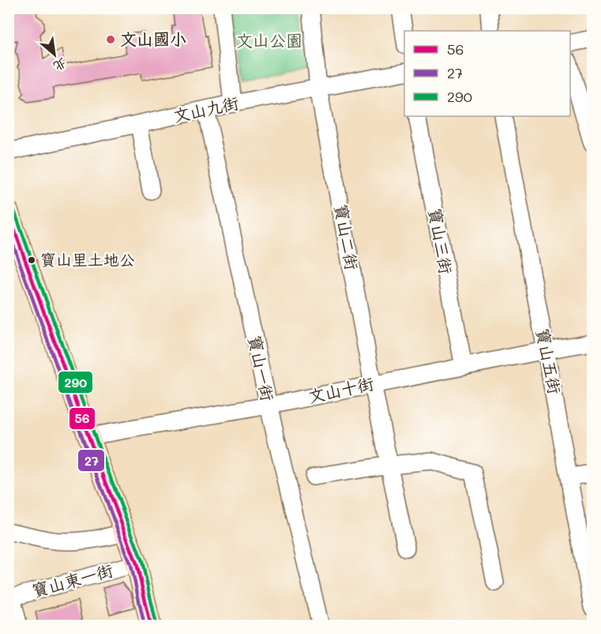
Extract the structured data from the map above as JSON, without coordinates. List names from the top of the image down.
{
  "streets": {
    "street": [
      "文山九街",
      "寶山二街",
      "寶山三街",
      "寶山五街",
      "寶山一街",
      "文山十街",
      "寶山東一街"
    ]
  },
  "crossings": [
    ["文山九街", "寶山二街"],
    ["文山九街", "寶山一街"],
    ["寶山二街", "文山十街"],
    ["寶山三街", "文山十街"],
    ["寶山五街", "文山十街"],
    ["寶山一街", "文山十街"]
  ],
  "parks": ["文山公園"],
  "places": ["文山國小", "寶山里土地公"],
  "lines": ["transit line 290", "transit line 56", "transit line 27"],
  "legend": ["56", "27", "290"],
  "north": "bottom right"
}
